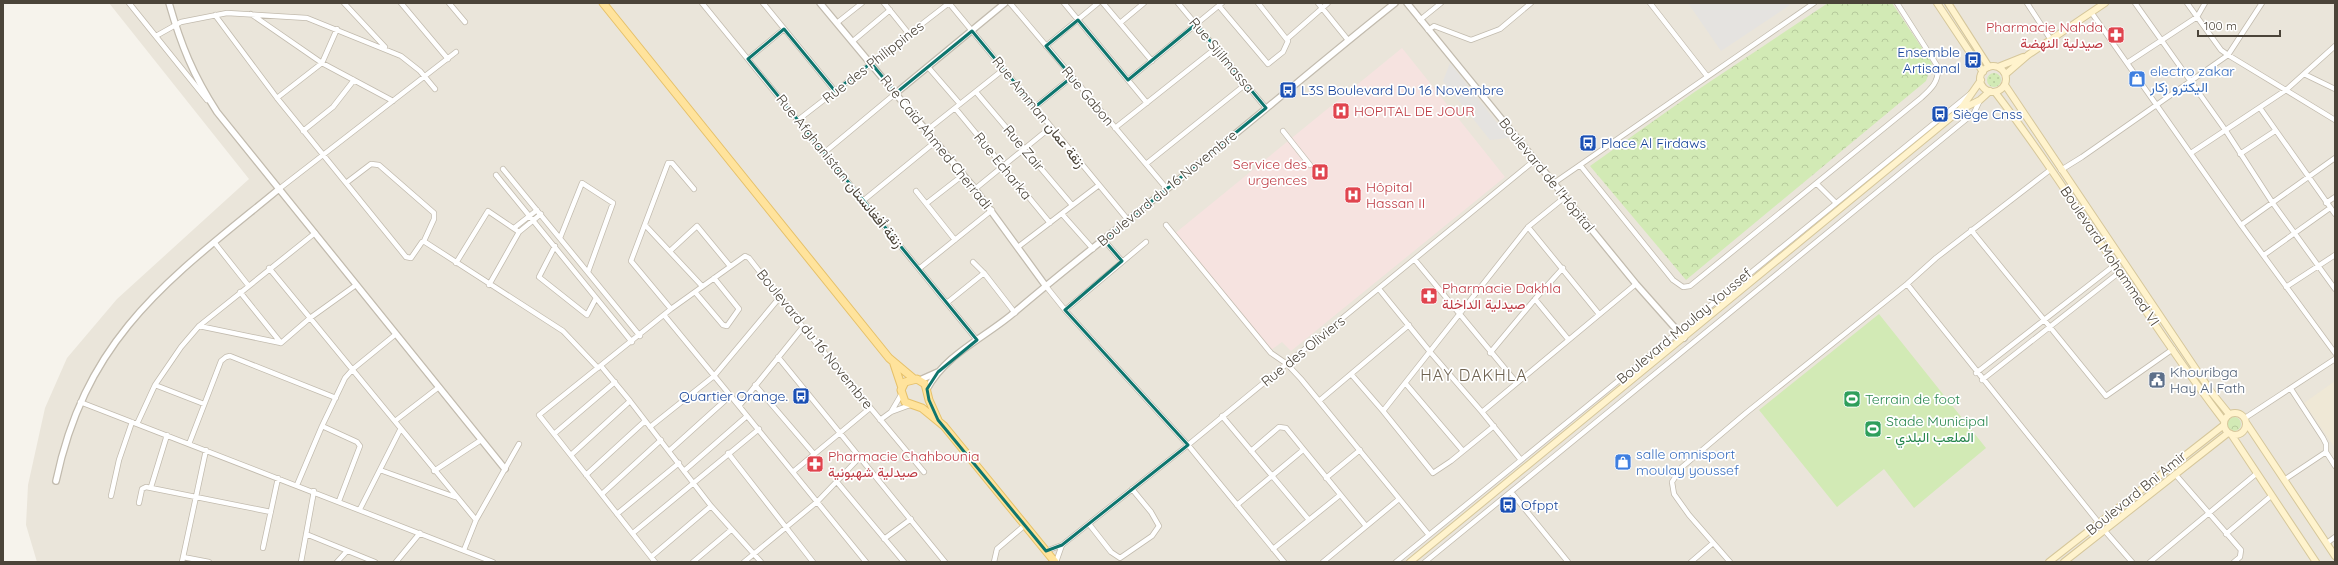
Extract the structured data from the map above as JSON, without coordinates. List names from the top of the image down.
{
  "streets": {
    "main road": ["Boulevard Mohammed VI", "Boulevard Moulay Youssef", "Boulevard Bni Amir"],
    "street": [
      "Rue Sijilmassa",
      "Rue des Philippines",
      "Rue Gabon",
      "Rue Amman زنقة عمان",
      "Rue Caïd Ahmed Cherradi",
      "Rue Zair",
      "Rue Echarka",
      "Rue Afghanistan زنقة أفغانستان",
      "Boulevard de l'Hôpital",
      "Boulevard du 16 Novembre",
      "Rue des Oliviers"
    ]
  },
  "crossings": [
    ["Rue Sijilmassa", "Boulevard du 16 Novembre"],
    ["Rue des Philippines", "Rue Amman زنقة عمان"],
    ["Rue des Philippines", "Rue Caïd Ahmed Cherradi"],
    ["Rue des Philippines", "Rue Afghanistan زنقة أفغانستان"],
    ["Rue Gabon", "Boulevard du 16 Novembre"],
    ["Rue Amman زنقة عمان", "Boulevard du 16 Novembre"],
    ["Rue Caïd Ahmed Cherradi", "Boulevard du 16 Novembre"],
    ["Rue Afghanistan زنقة أفغانستان", "Boulevard du 16 Novembre"],
    ["Boulevard de l'Hôpital", "Boulevard Moulay Youssef"],
    ["Boulevard de l'Hôpital", "Rue des Oliviers"],
    ["Boulevard Mohammed VI", "Boulevard Moulay Youssef"],
    ["Boulevard Mohammed VI", "Boulevard Bni Amir"]
  ],
  "districts": ["HAY DAKHLA"],
  "places": {
    "pharmacy": ["Pharmacie Nahda صيدلية النهضة", "Pharmacie Dakhla صيدلية الداخلة", "Pharmacie Chahbounia صيدلية شهبونية"],
    "bus stop": [
      "Ensemble Artisanal",
      "L3S Boulevard Du 16 Novembre",
      "Siège Cnss",
      "Place Al Firdaws",
      "Quartier Orange.",
      "Ofppt"
    ],
    "shop": ["electro zakar اليكترو زكار", "salle omnisport moulay youssef"],
    "hospital": ["HOPITAL DE JOUR", "Service des urgences", "Hôpital Hassan II"],
    "public building": ["Khouribga Hay Al Fath"],
    "sports": ["Terrain de foot", "Stade Municipal - الملعب البلدي"]
  },
  "scale_bar": "100 m"
}
